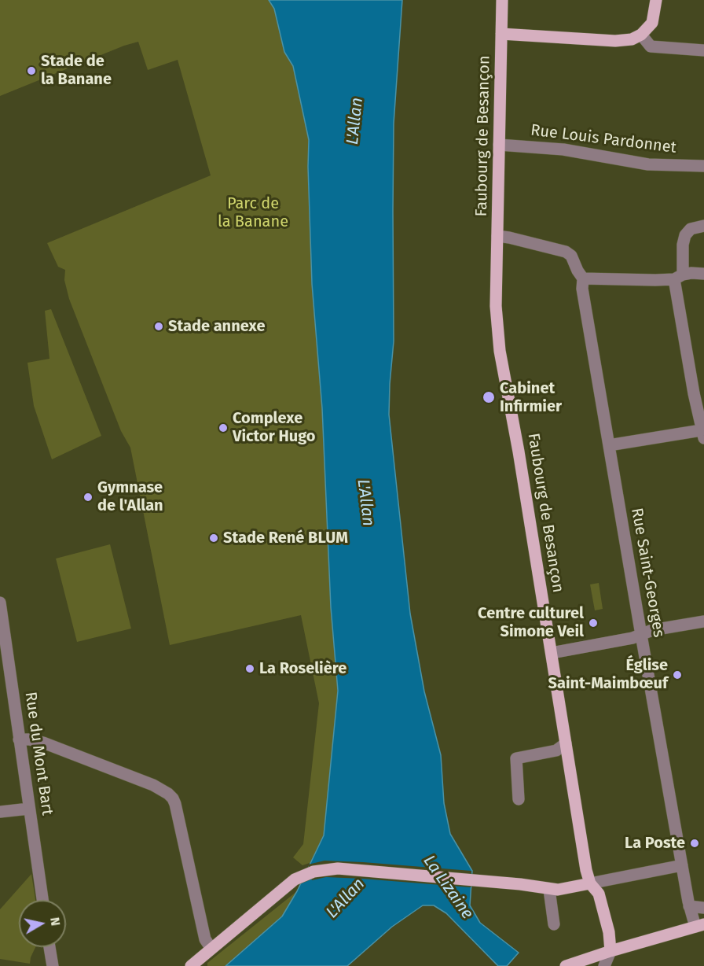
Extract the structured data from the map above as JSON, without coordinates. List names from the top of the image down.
{
  "streets": {
    "main road": ["Faubourg de Besançon"],
    "street": ["Rue Louis Pardonnet", "Rue Saint-Georges", "Rue du Mont Bart"]
  },
  "crossings": [
    ["Faubourg de Besançon", "Rue Louis Pardonnet"]
  ],
  "water": ["L'Allan", "La Lizaine"],
  "parks": ["Parc de la Banane"],
  "places": [
    "Stade de la Banane",
    "Stade annexe",
    "Cabinet Infirmier",
    "Complexe Victor Hugo",
    "Gymnase de l'Allan",
    "Stade René BLUM",
    "Centre culturel Simone Veil",
    "La Roselière",
    "Église Saint-Maimbœuf",
    "La Poste"
  ],
  "north": "right"
}
